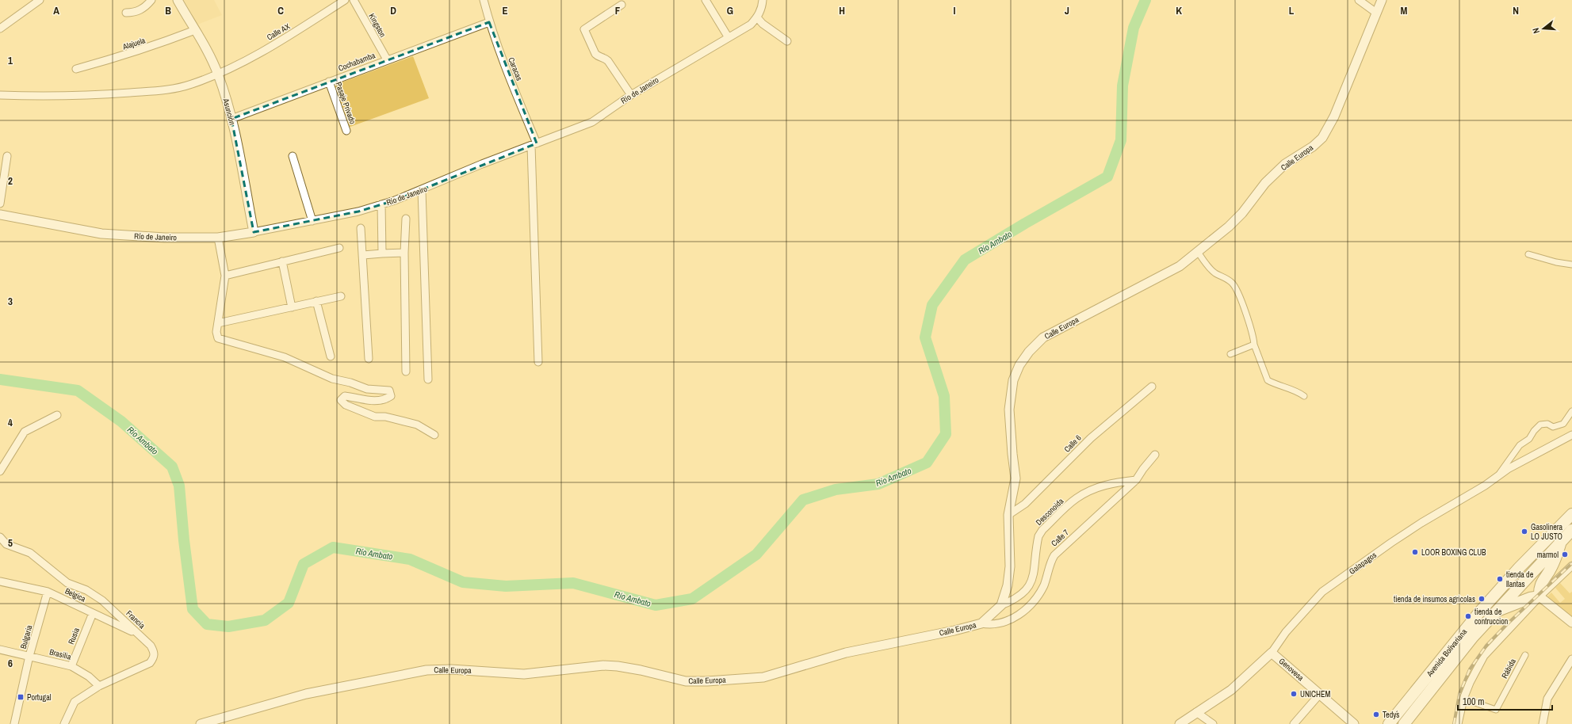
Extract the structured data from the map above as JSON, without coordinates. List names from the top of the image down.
{
  "streets": {
    "main road": ["Avenida Bolivariana"],
    "street": [
      "Kingston",
      "Calle AX",
      "Alajuela",
      "Cochabamba",
      "Caracas",
      "Río de Janeiro",
      "Pasaje Privado",
      "Asunción",
      "Calle Europa",
      "Calle 6",
      "Desconoida",
      "Calle 7",
      "Galapagos",
      "Belgica",
      "Francia",
      "Rusia",
      "Bulgaria",
      "Brasilia",
      "Rábida",
      "Genovesa"
    ]
  },
  "crossings": [
    ["Kingston", "Cochabamba"],
    ["Calle AX", "Asunción"],
    ["Alajuela", "Asunción"],
    ["Cochabamba", "Caracas"],
    ["Cochabamba", "Pasaje Privado"],
    ["Cochabamba", "Asunción"],
    ["Caracas", "Río de Janeiro"],
    ["Río de Janeiro", "Asunción"],
    ["Calle Europa", "Calle 6"],
    ["Calle Europa", "Desconoida"],
    ["Calle Europa", "Calle 7"],
    ["Desconoida", "Calle 7"],
    ["Galapagos", "Genovesa"],
    ["Belgica", "Francia"],
    ["Belgica", "Rusia"],
    ["Belgica", "Bulgaria"],
    ["Francia", "Brasilia"],
    ["Rusia", "Brasilia"],
    ["Bulgaria", "Brasilia"]
  ],
  "water": ["Río Ambato"],
  "places": {
    "other": [
      "Gasolinera LO JUSTO",
      "LOOR BOXING CLUB",
      "marmol",
      "tienda de llantas",
      "tienda de insumos agricolas",
      "tienda de contruccion",
      "UNICHEM",
      "Tedy´s"
    ],
    "transit": ["Portugal"]
  },
  "scale_bar": "100 m",
  "north": "left",
  "grid": {
    "columns": [
      "A",
      "B",
      "C",
      "D",
      "E",
      "F",
      "G",
      "H",
      "I",
      "J",
      "K",
      "L",
      "M",
      "N"
    ],
    "rows": [
      "1",
      "2",
      "3",
      "4",
      "5",
      "6"
    ]
  }
}
